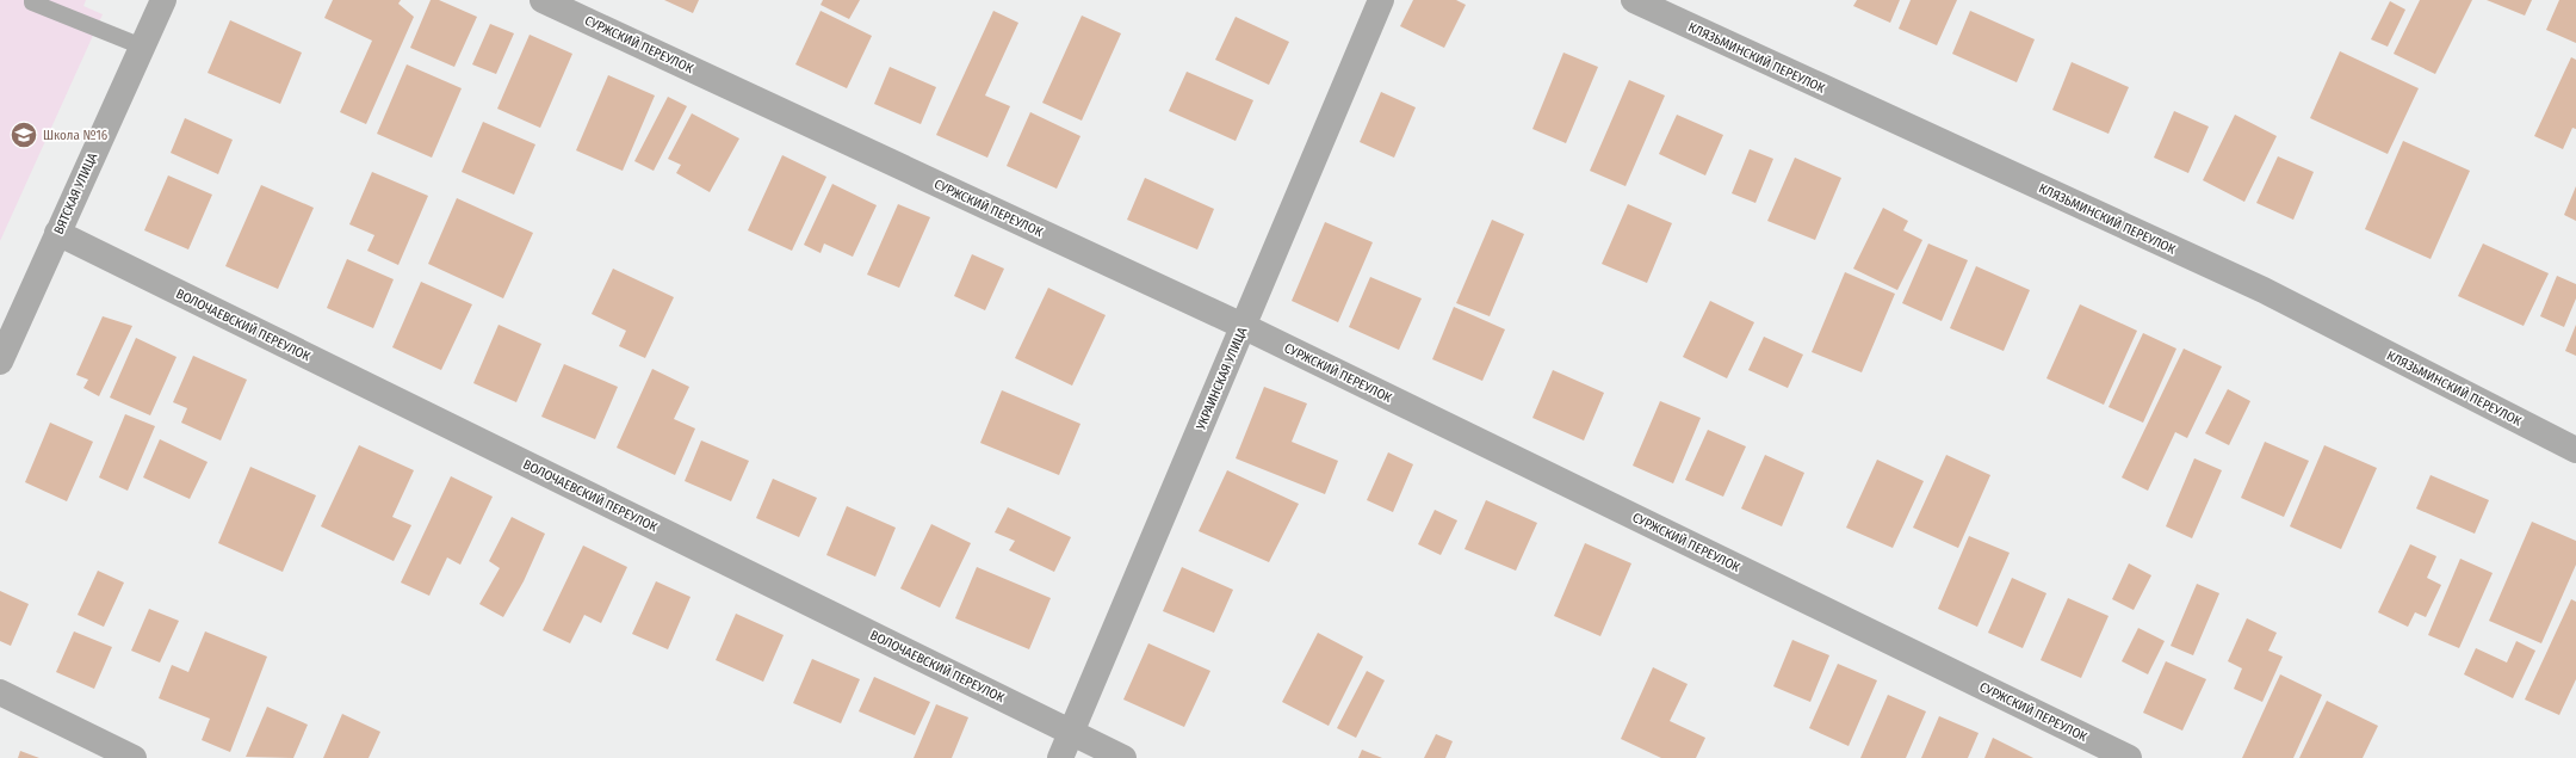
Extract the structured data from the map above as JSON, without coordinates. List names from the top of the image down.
{
  "streets": {
    "street": [
      "СУРЖСКИЙ ПЕРЕУЛОК",
      "КЛЯЗЬМИНСКИЙ ПЕРЕУЛОК",
      "ВЯТСКАЯ УЛИЦА",
      "ВОЛОЧАЕВСКИЙ ПЕРЕУЛОК",
      "УКРАИНСКАЯ УЛИЦА"
    ]
  },
  "crossings": [
    ["СУРЖСКИЙ ПЕРЕУЛОК", "УКРАИНСКАЯ УЛИЦА"],
    ["ВЯТСКАЯ УЛИЦА", "ВОЛОЧАЕВСКИЙ ПЕРЕУЛОК"],
    ["ВОЛОЧАЕВСКИЙ ПЕРЕУЛОК", "УКРАИНСКАЯ УЛИЦА"]
  ],
  "places": {
    "school or university": ["Школа №16"]
  }
}
